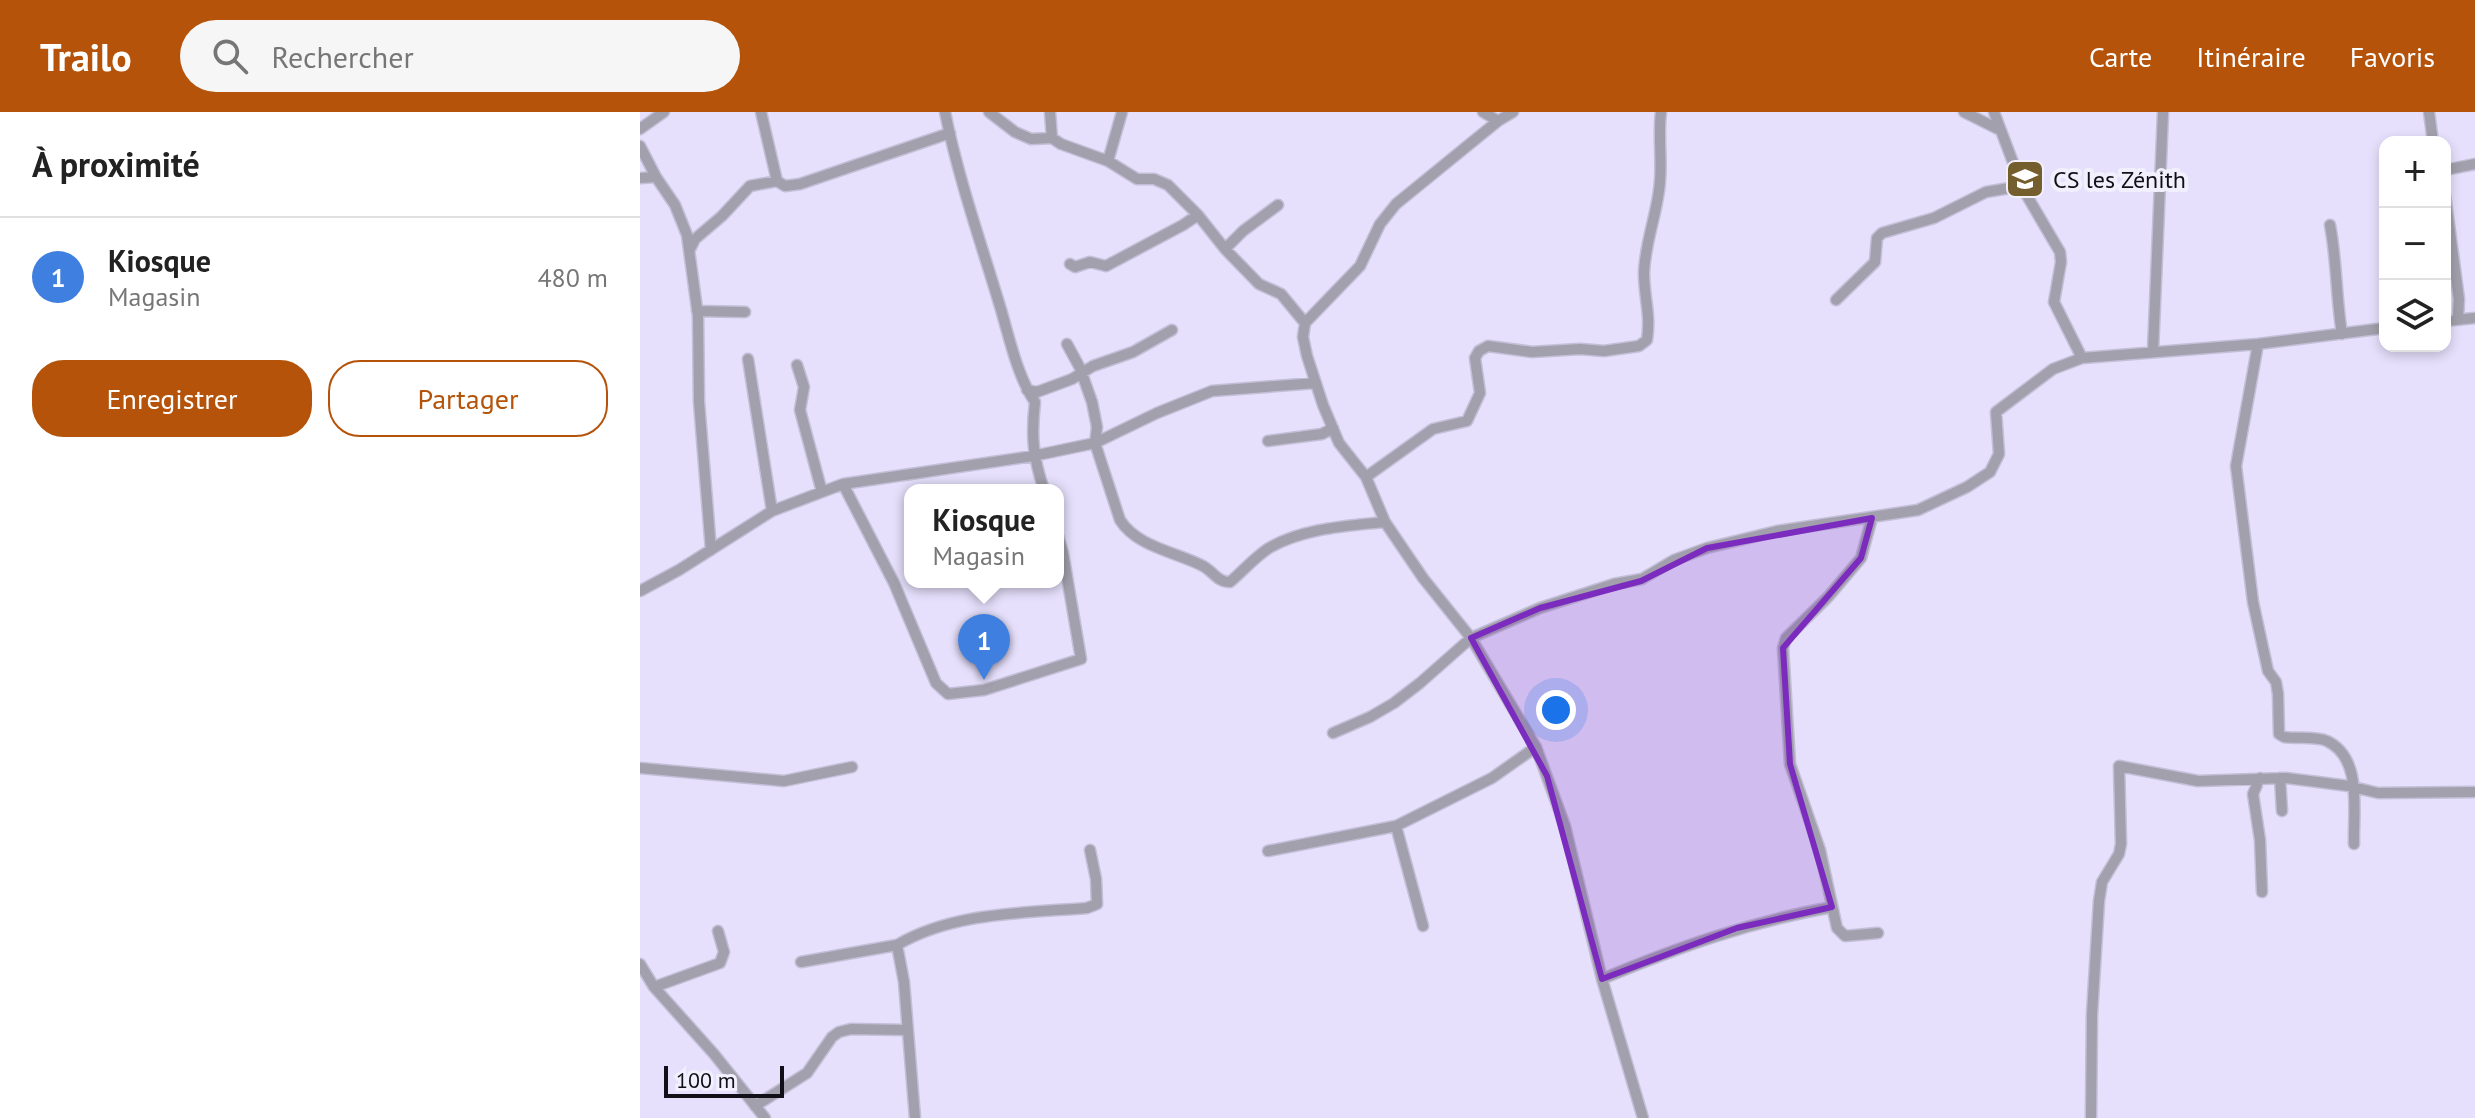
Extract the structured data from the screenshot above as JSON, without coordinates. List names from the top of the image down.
{
  "places": {
    "school or university": ["CS les Zénith"]
  },
  "scale_bar": "100 m",
  "page": {
    "header": "Trailo",
    "search": "Rechercher",
    "nav": ["Carte", "Itinéraire", "Favoris"],
    "heading": "À proximité",
    "map_buttons": ["+", "−"],
    "list": [
      {
        "mark": "1",
        "name": "Kiosque",
        "note": "Magasin",
        "value": "480 m"
      }
    ],
    "buttons": ["Enregistrer", "Partager"],
    "popup": ["Kiosque", "Magasin"],
    "pins": "1",
    "scale": "100 m"
  }
}
